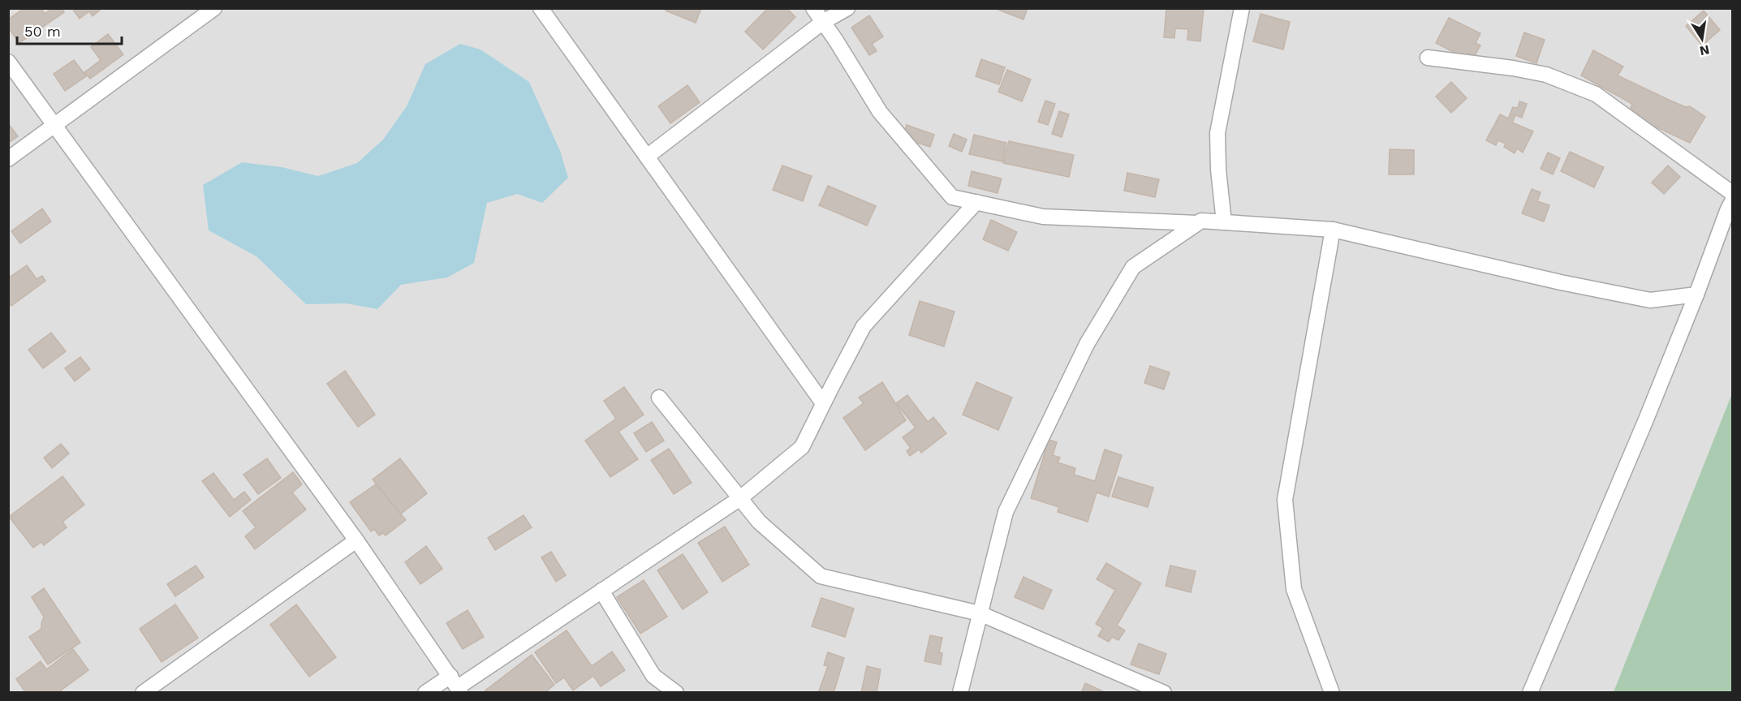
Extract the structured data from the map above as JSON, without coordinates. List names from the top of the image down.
{
  "scale_bar": "50 m",
  "north": "bottom"
}
